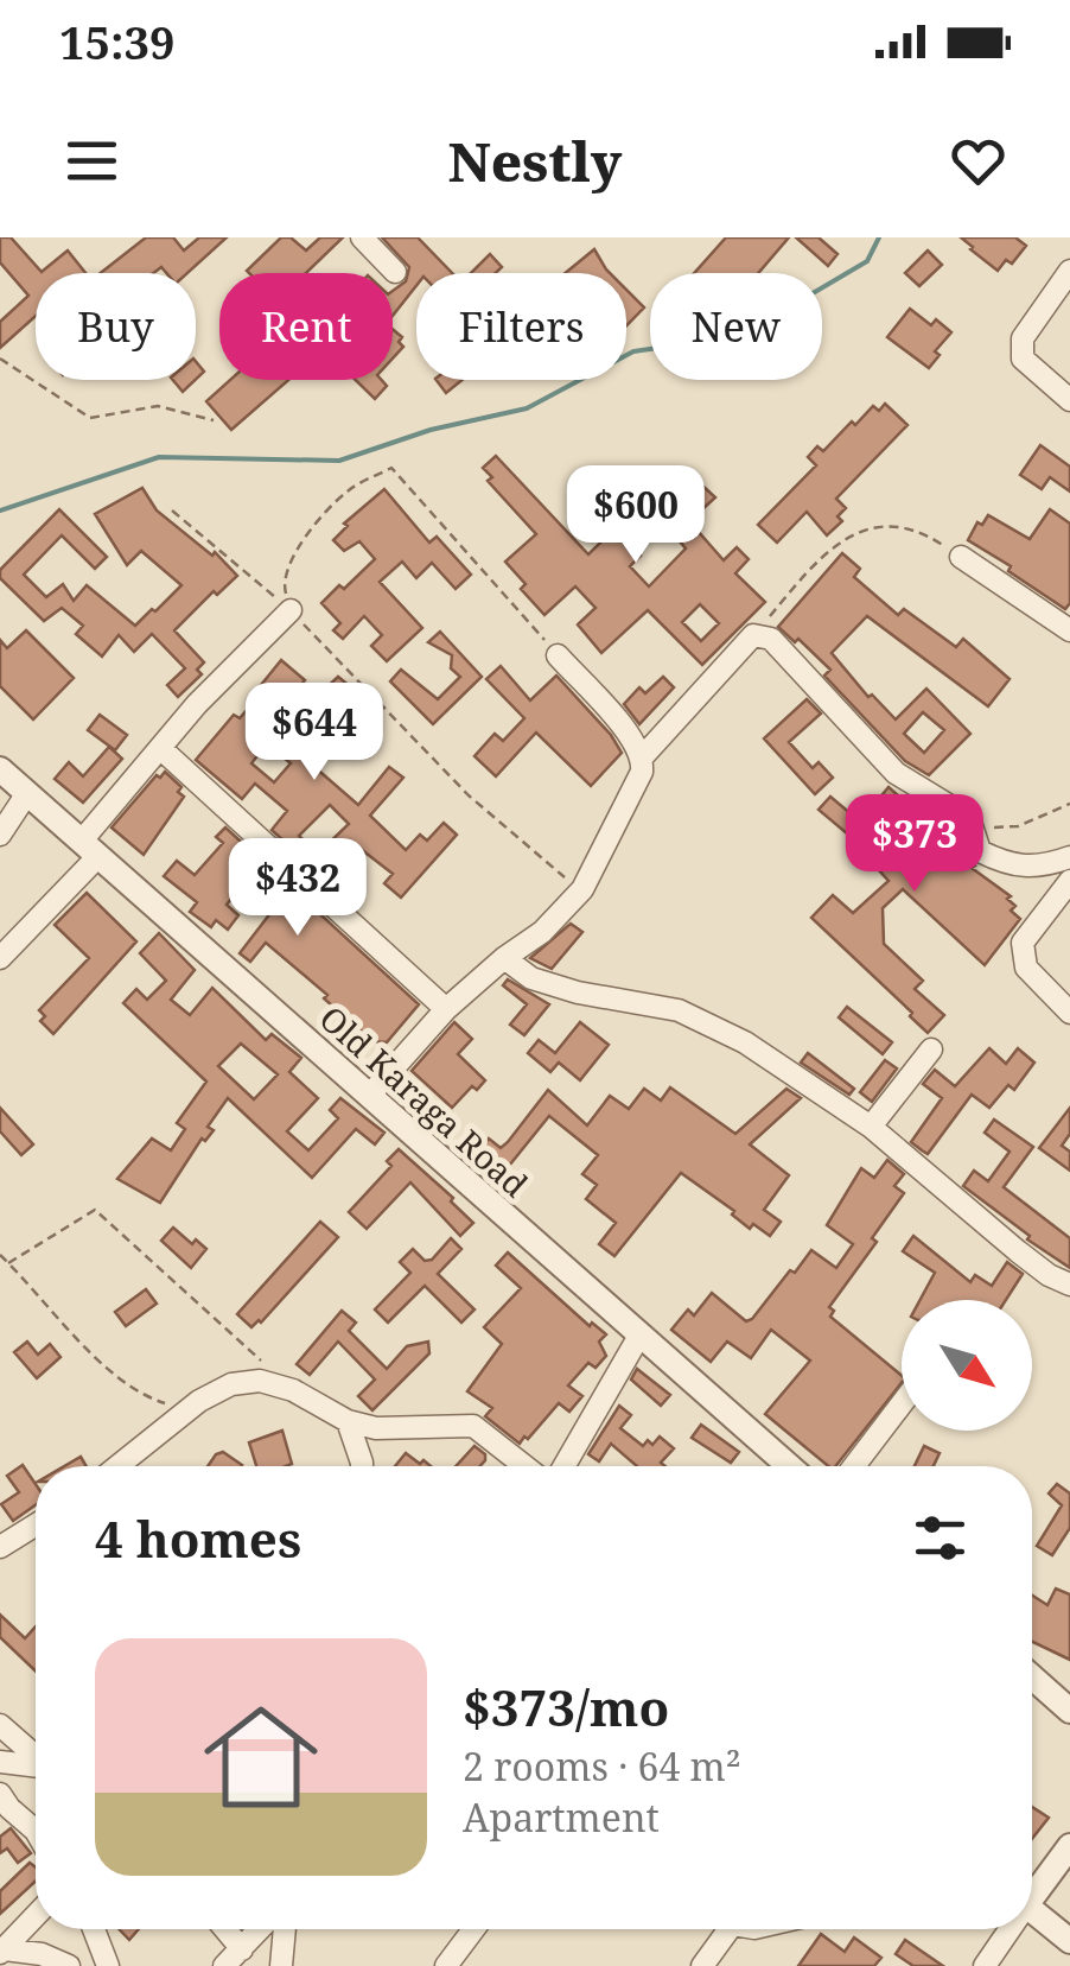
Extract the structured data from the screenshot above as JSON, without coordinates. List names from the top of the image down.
{
  "streets": {
    "street": ["Old Karaga Road"]
  },
  "north": "bottom right",
  "page": {
    "status": "15:39",
    "header": "Nestly",
    "chip": [
      "Buy",
      "Rent",
      "Filters",
      "New"
    ],
    "price": [
      "$600",
      "$644",
      "$373",
      "$432"
    ],
    "heading": "4 homes",
    "list": [
      {
        "name": "$373/mo",
        "note": "2 rooms · 64 m² · Apartment"
      }
    ]
  }
}
